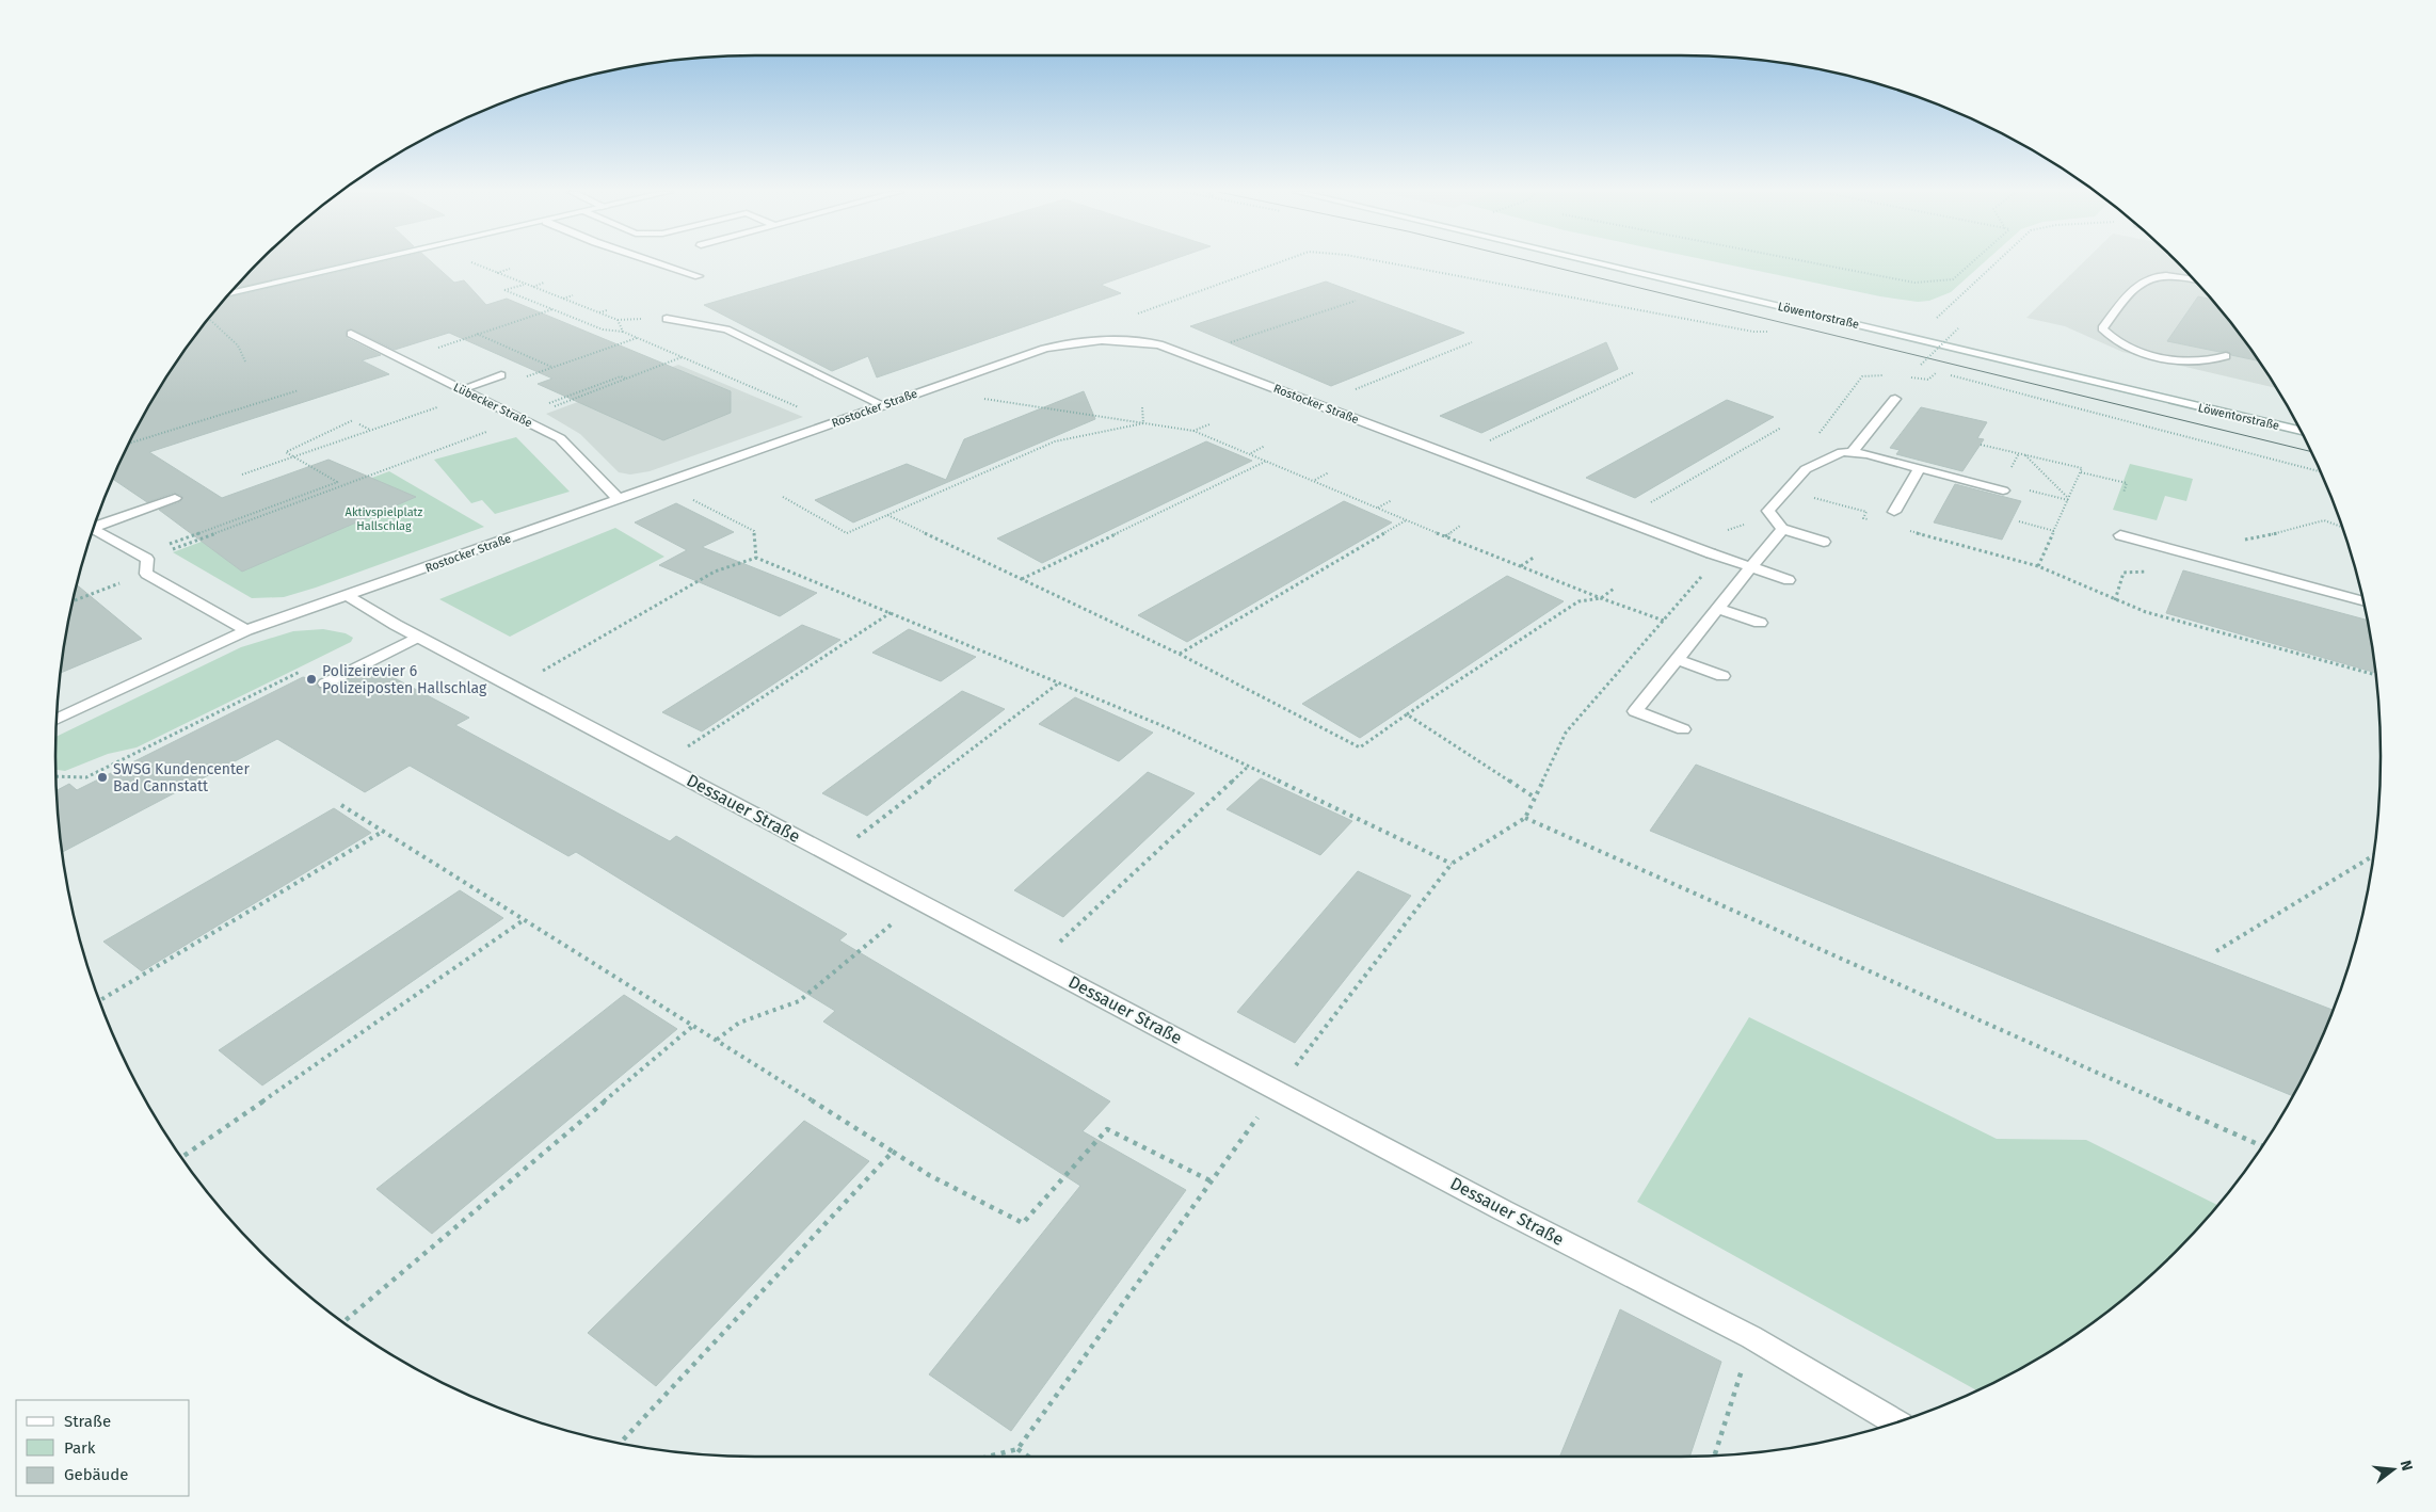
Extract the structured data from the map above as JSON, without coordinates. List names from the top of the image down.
{
  "streets": {
    "street": [
      "Löwentorstraße",
      "Rostocker Straße",
      "Lübecker Straße",
      "Dessauer Straße"
    ]
  },
  "crossings": [
    ["Rostocker Straße", "Lübecker Straße"],
    ["Rostocker Straße", "Dessauer Straße"]
  ],
  "parks": ["Aktivspielplatz Hallschlag"],
  "places": ["Polizeirevier 6 Polizeiposten Hallschlag", "SWSG Kundencenter Bad Cannstatt"],
  "legend": ["Straße", "Park", "Gebäude"],
  "north": "right"
}
